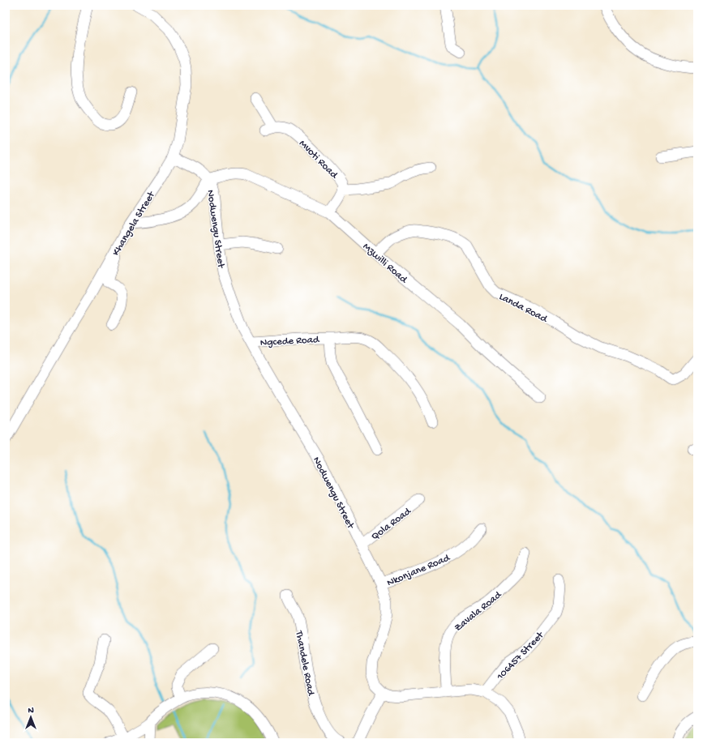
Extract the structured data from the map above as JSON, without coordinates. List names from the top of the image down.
{
  "streets": {
    "street": [
      "Mvoti Road",
      "Khangela Street",
      "Nodwengu Street",
      "Mzwilli Road",
      "Landa Road",
      "Ngcede Road",
      "Qola Road",
      "Nkonjane Road",
      "Zavala Road",
      "106457 Street",
      "Thandele Road"
    ]
  },
  "crossings": [
    ["Mvoti Road", "Mzwilli Road"],
    ["Khangela Street", "Nodwengu Street"],
    ["Nodwengu Street", "Mzwilli Road"],
    ["Nodwengu Street", "Ngcede Road"],
    ["Nodwengu Street", "Qola Road"],
    ["Nodwengu Street", "Nkonjane Road"],
    ["Mzwilli Road", "Landa Road"]
  ],
  "north": "top"
}
